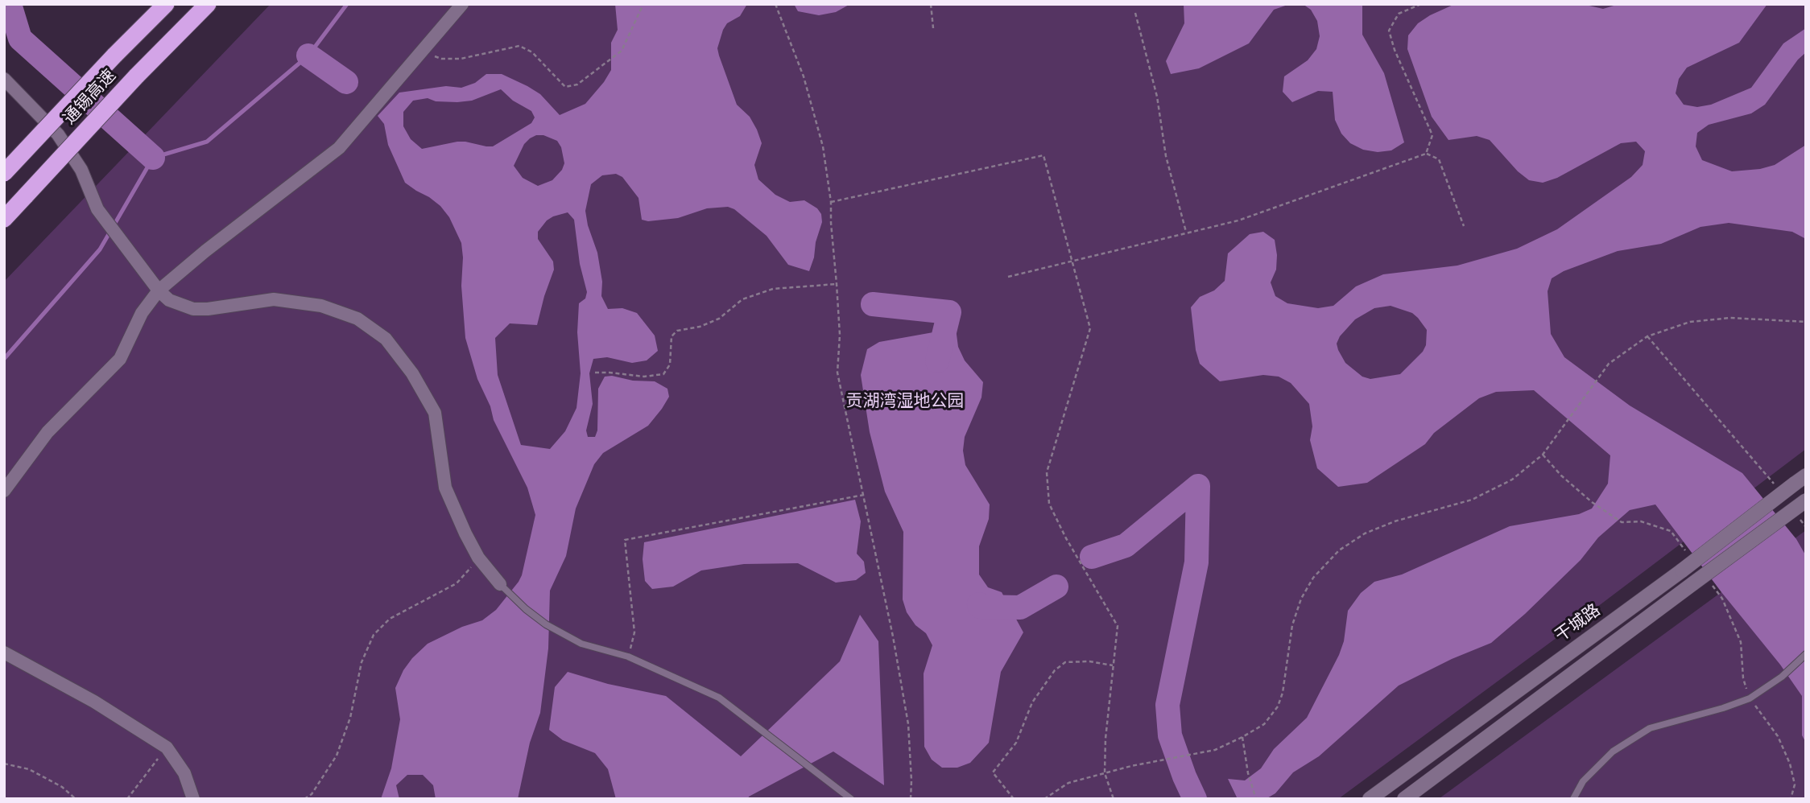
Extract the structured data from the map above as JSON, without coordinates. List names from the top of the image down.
{
  "streets": {
    "highway": ["通锡高速"],
    "street": ["干城路"]
  },
  "parks": ["贡湖湾湿地公园"]
}
